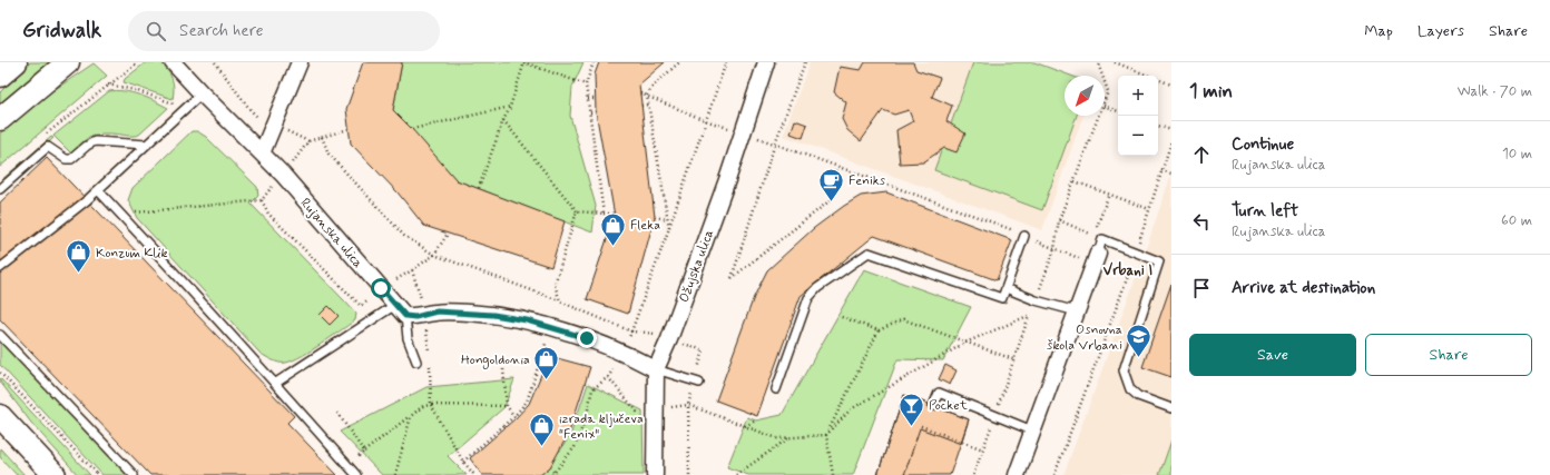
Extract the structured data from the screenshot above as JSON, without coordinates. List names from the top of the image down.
{
  "streets": {
    "street": ["Rujanska ulica", "Ožujska ulica"]
  },
  "districts": ["Vrbani I"],
  "places": {
    "cafe": ["Feniks"],
    "shop": [
      "Fleka",
      "Konzum Klik",
      "Hongoldonia",
      "izrada ključeva \"Fenix\""
    ],
    "school or university": ["Osnovna škola Vrbani"],
    "bar": ["Pocket"]
  },
  "north": "bottom left",
  "page": {
    "header": "Gridwalk",
    "search": "Search here",
    "nav": ["Map", "Layers", "Share"],
    "heading": ["1 min", "Walk · 70 m"],
    "map_buttons": ["+", "−"],
    "list": [
      ["Continue", "Rujanska ulica", "10 m"],
      ["Turn left", "Rujanska ulica", "60 m"],
      "Arrive at destination"
    ],
    "buttons": ["Save", "Share"]
  }
}
